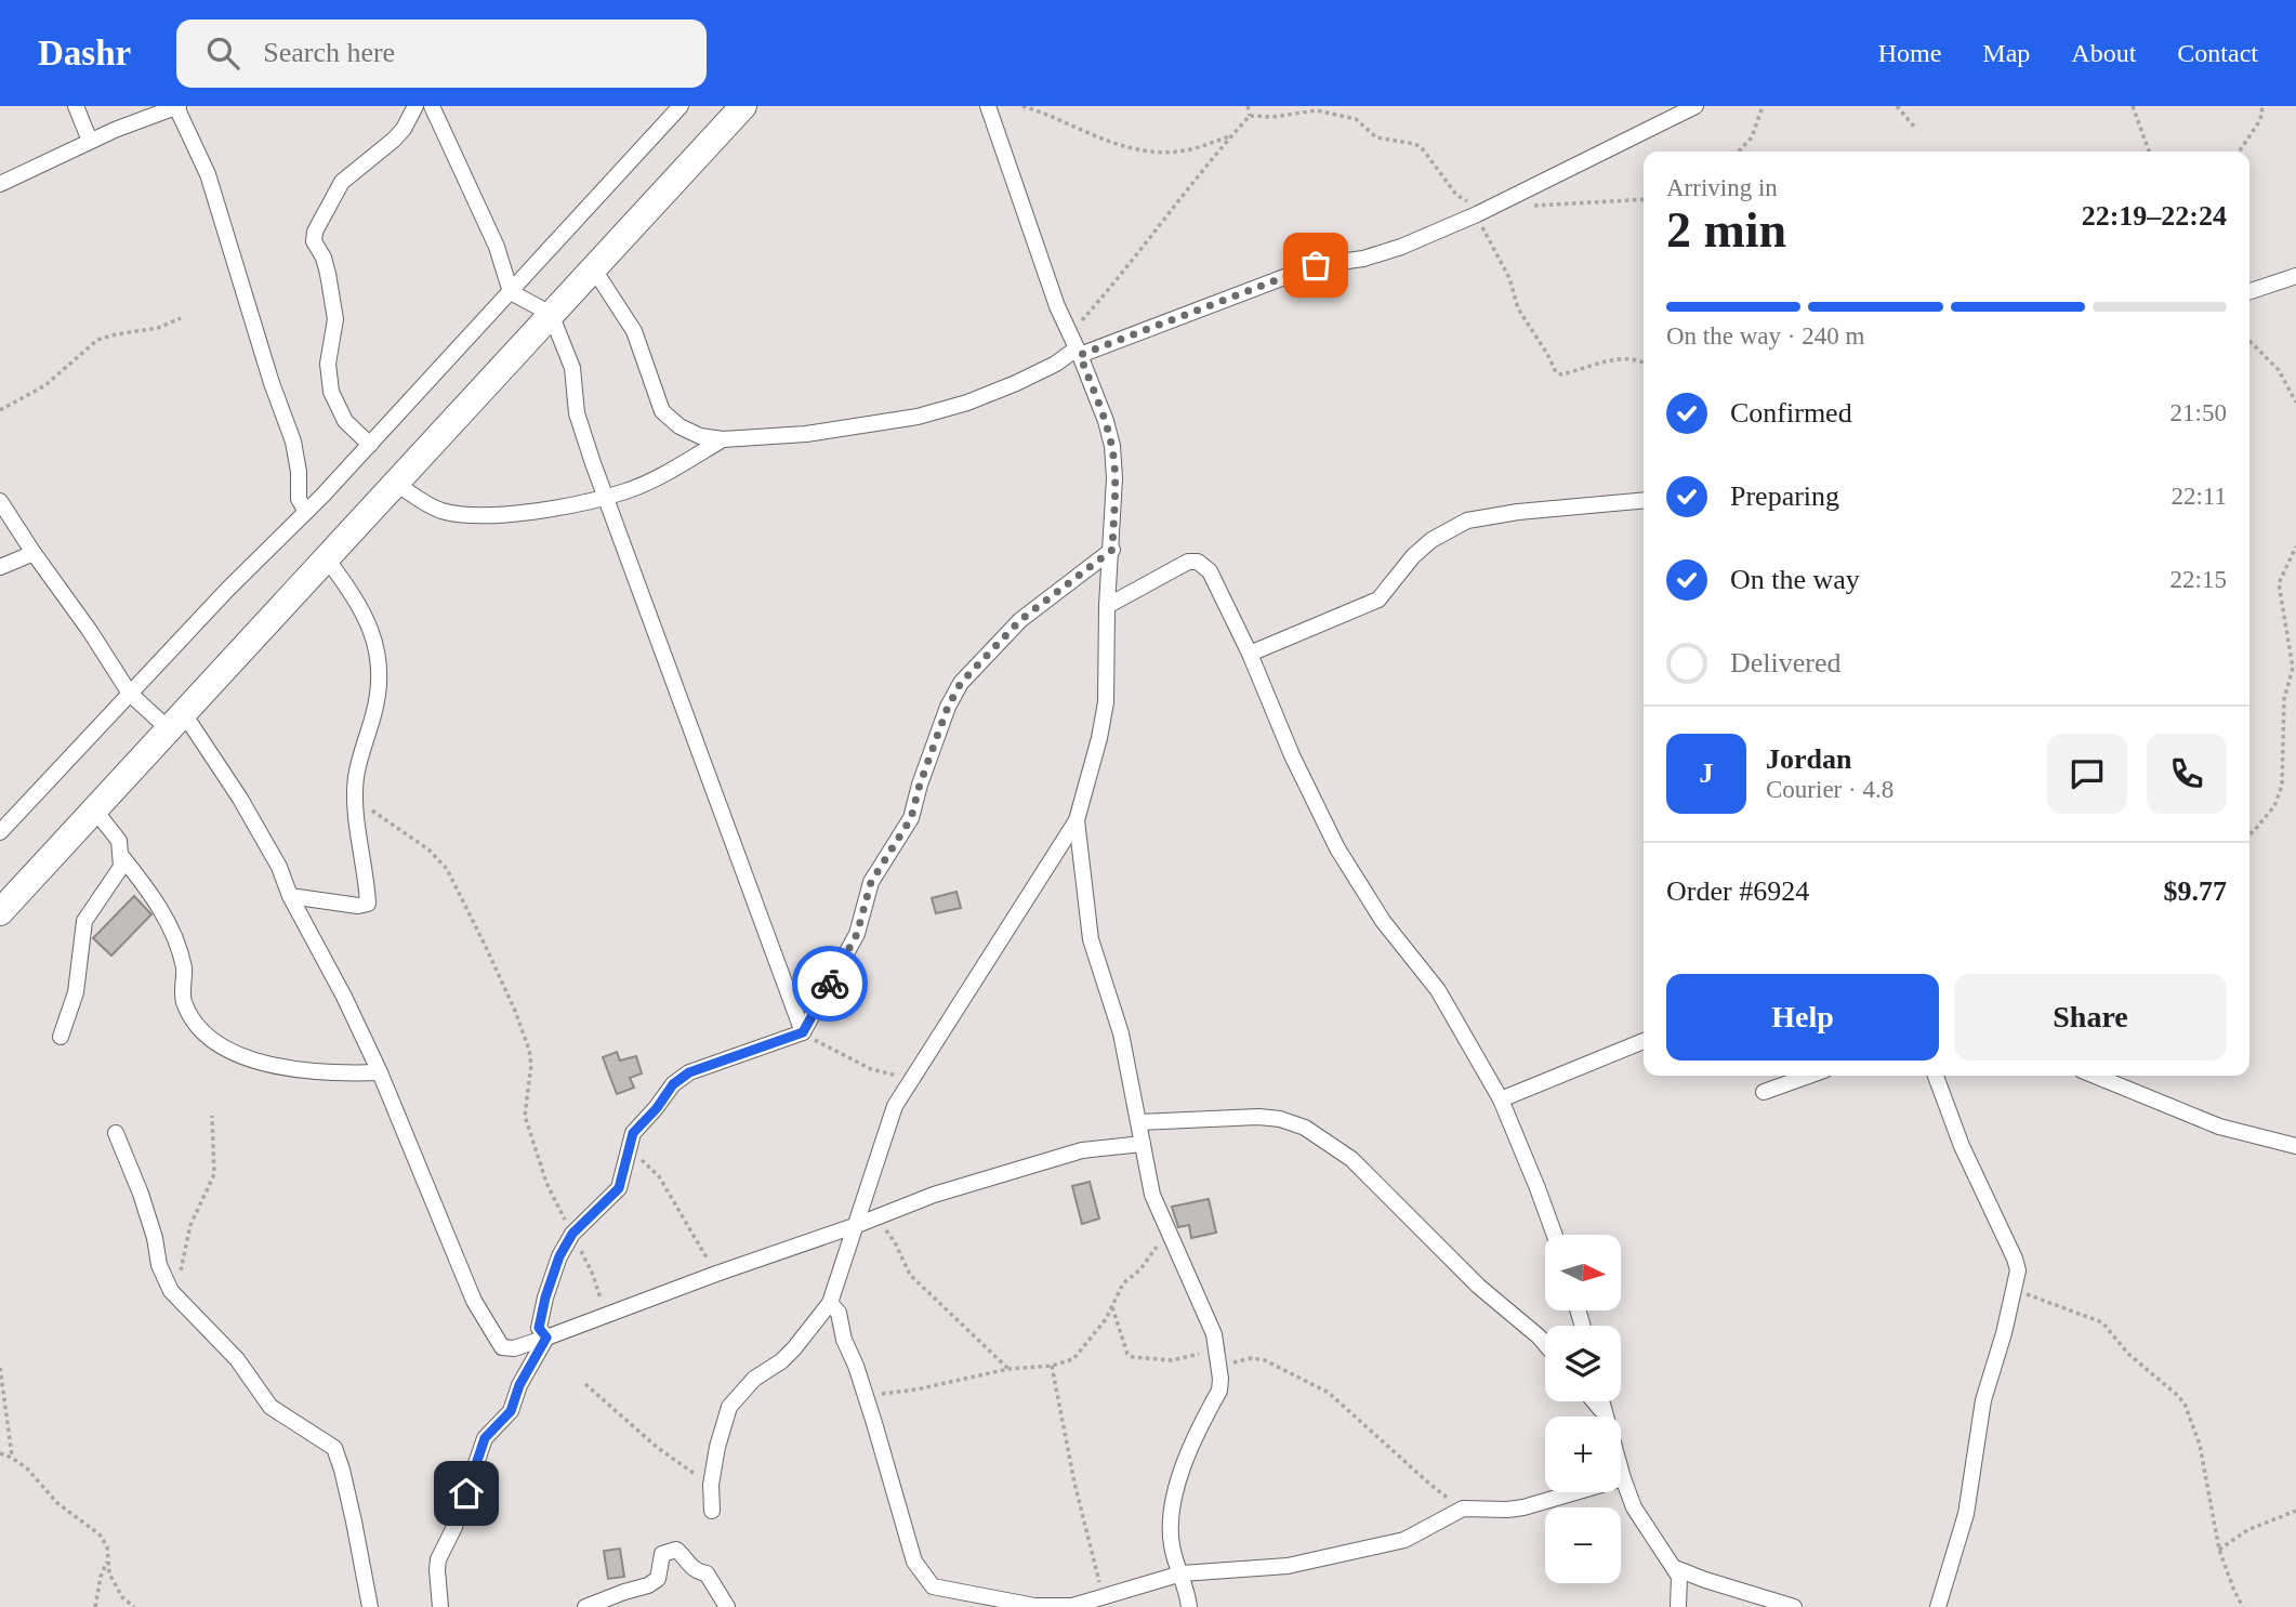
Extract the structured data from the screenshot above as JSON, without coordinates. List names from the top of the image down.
{
  "north": "right",
  "page": {
    "header": "Dashr",
    "search": "Search here",
    "nav": [
      "Home",
      "Map",
      "About",
      "Contact"
    ],
    "heading": ["2 min", "Arriving in", "22:19–22:24"],
    "panel": [
      "Jordan",
      "Courier · 4.8",
      "Order #6924",
      "$9.77"
    ],
    "bar": "On the way · 240 m",
    "list": [
      ["Confirmed", "21:50"],
      ["Preparing", "22:11"],
      ["On the way", "22:15"],
      "Delivered"
    ],
    "round": "J",
    "buttons": ["Help", "Share"],
    "map_buttons": ["+", "−"]
  }
}
